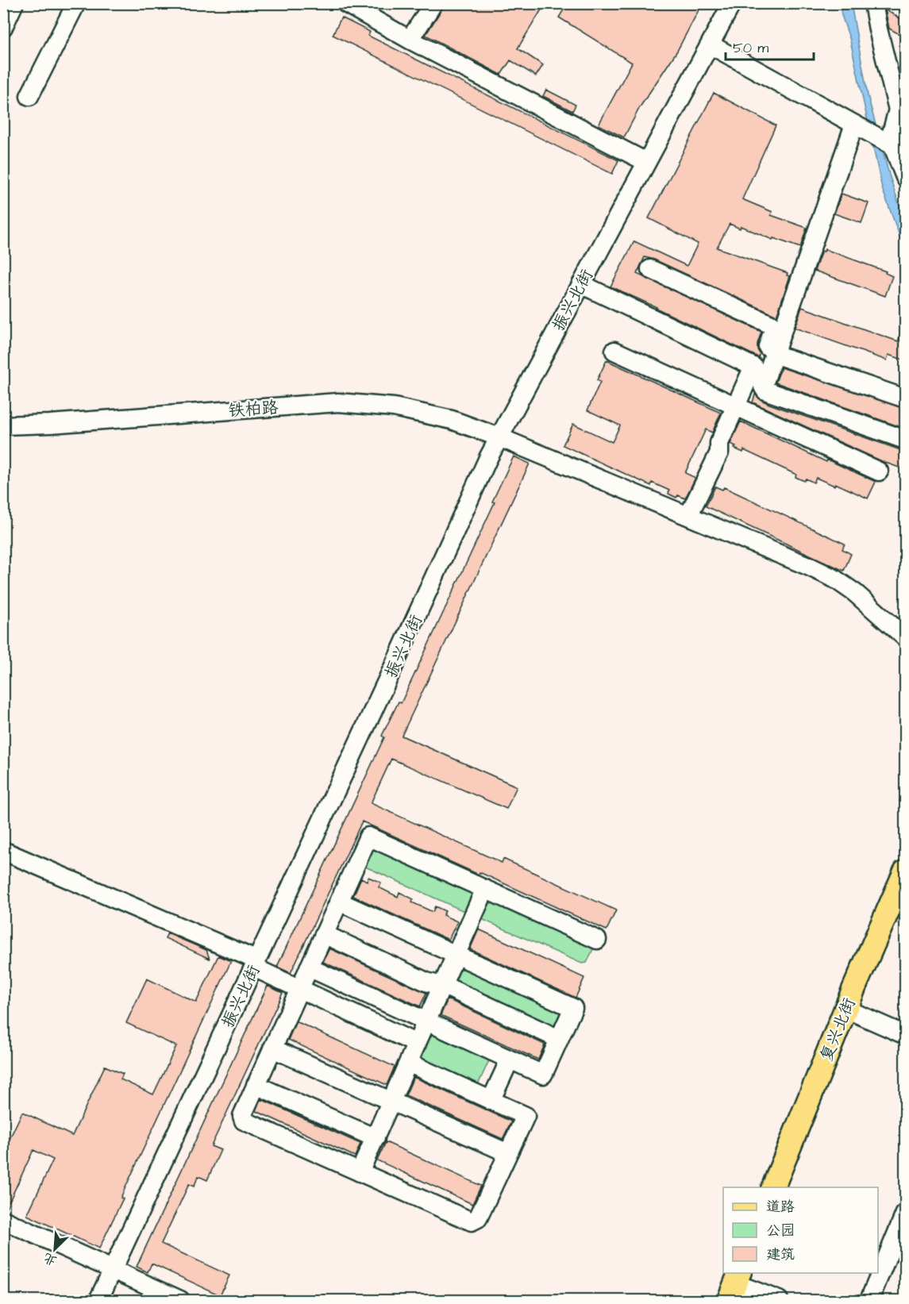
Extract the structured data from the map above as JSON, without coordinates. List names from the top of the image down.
{
  "streets": {
    "main road": ["复兴北街"],
    "street": ["振兴北街", "铁柏路"]
  },
  "crossings": [
    ["振兴北街", "铁柏路"]
  ],
  "legend": ["道路", "公园", "建筑"],
  "scale_bar": "50 m",
  "north": "bottom left"
}
